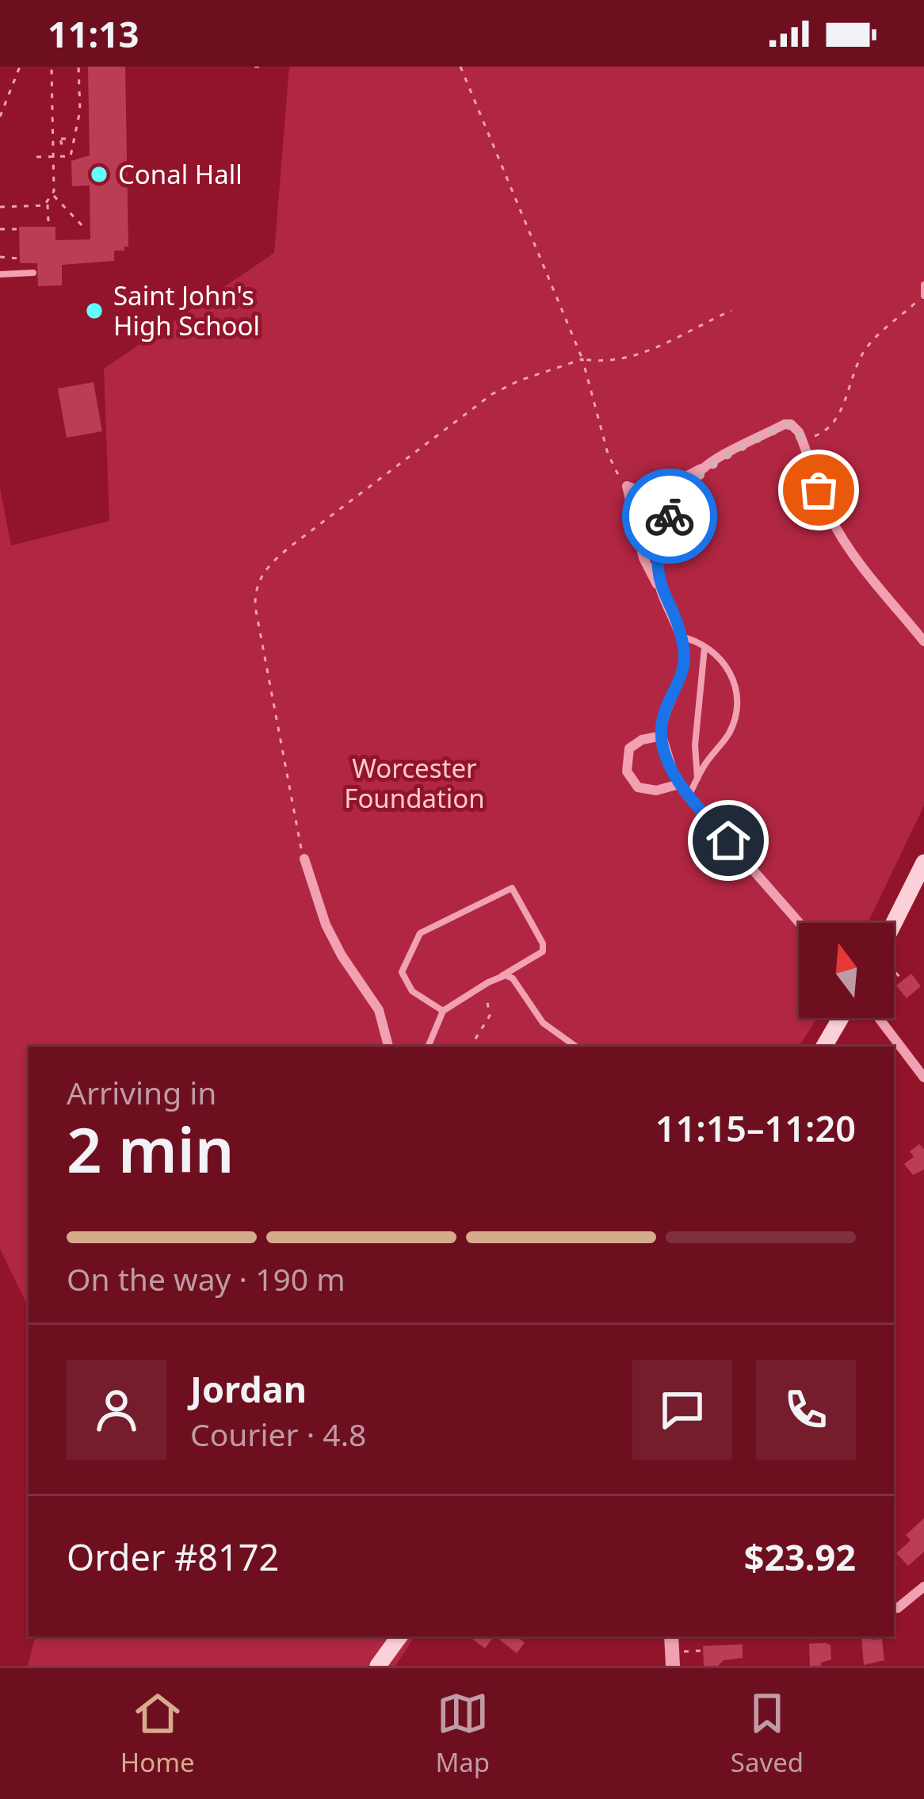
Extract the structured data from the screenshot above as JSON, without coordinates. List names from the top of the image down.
{
  "parks": ["Worcester Foundation"],
  "places": ["Conal Hall", "Saint John's High School"],
  "north": "top",
  "page": {
    "status": "11:13",
    "heading": ["2 min", "Arriving in", "11:15–11:20"],
    "panel": [
      "Jordan",
      "Courier · 4.8",
      "Order #8172",
      "$23.92"
    ],
    "bar": "On the way · 190 m",
    "tabs": ["Home", "Map", "Saved"]
  }
}
